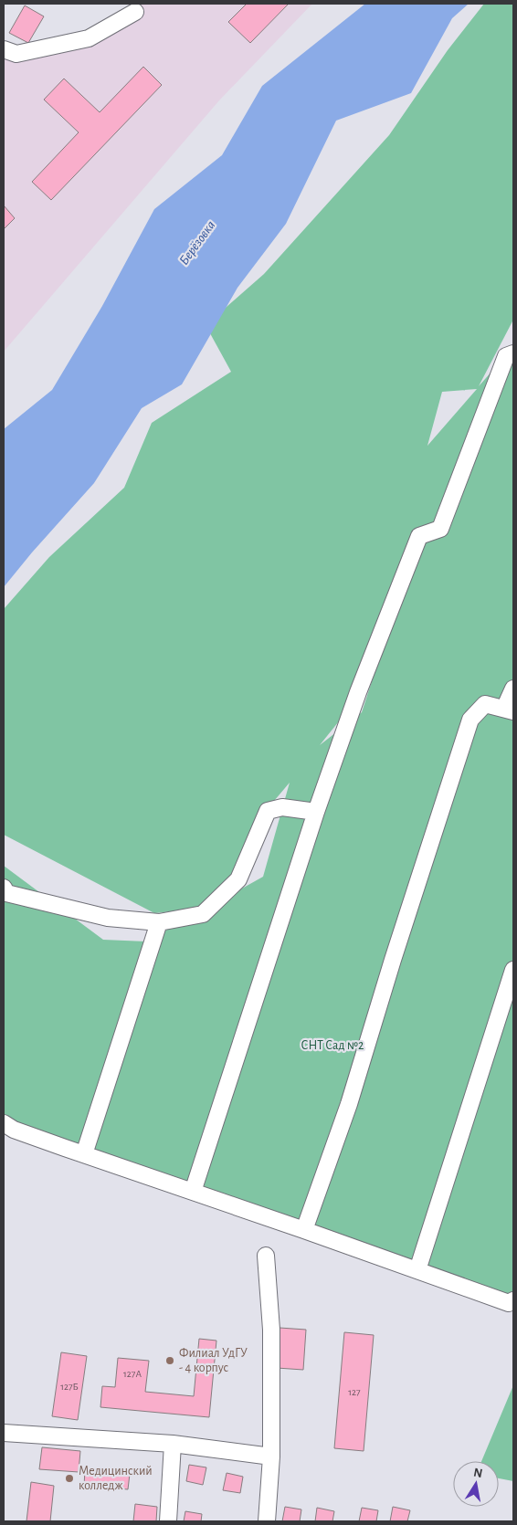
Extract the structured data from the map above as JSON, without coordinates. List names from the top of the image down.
{
  "water": ["Берёзовка"],
  "parks": ["СНТ Сад №2"],
  "places": ["Филиал УдГУ - 4 корпус", "Медицинский колледж"],
  "house_numbers": ["127А", "127Б", "127"],
  "north": "top"
}
